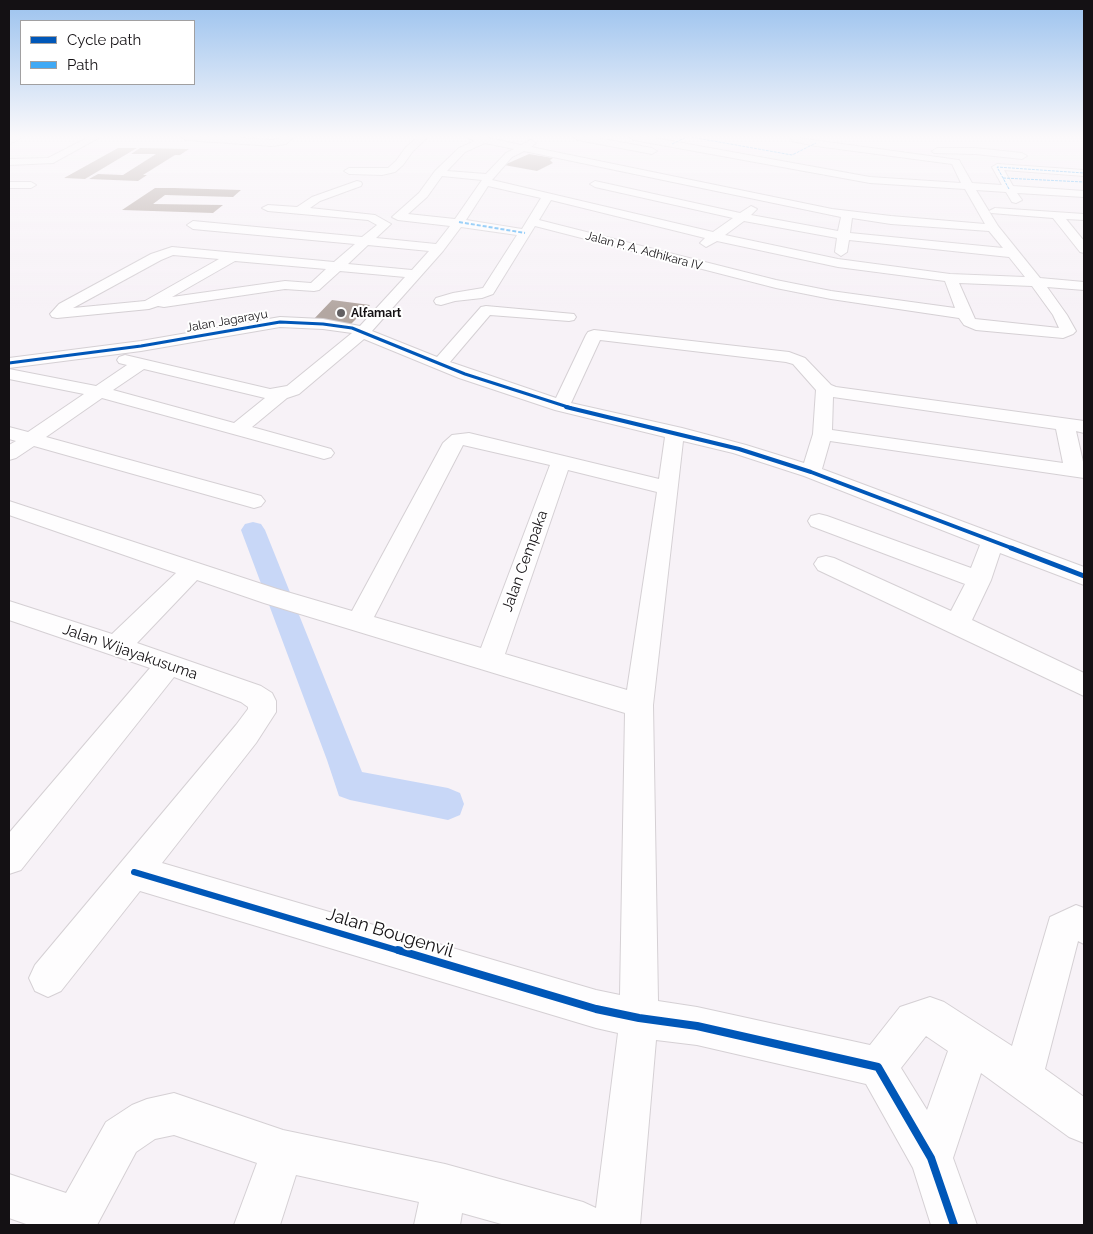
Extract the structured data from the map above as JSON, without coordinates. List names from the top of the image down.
{
  "streets": {
    "street": [
      "Jalan P. A. Adhikara IV",
      "Jalan Jagarayu",
      "Jalan Cempaka",
      "Jalan Wijayakusuma",
      "Jalan Bougenvil"
    ]
  },
  "crossings": [
    ["Jalan Wijayakusuma", "Jalan Bougenvil"]
  ],
  "places": ["Alfamart"],
  "legend": ["Cycle path", "Path"]
}
